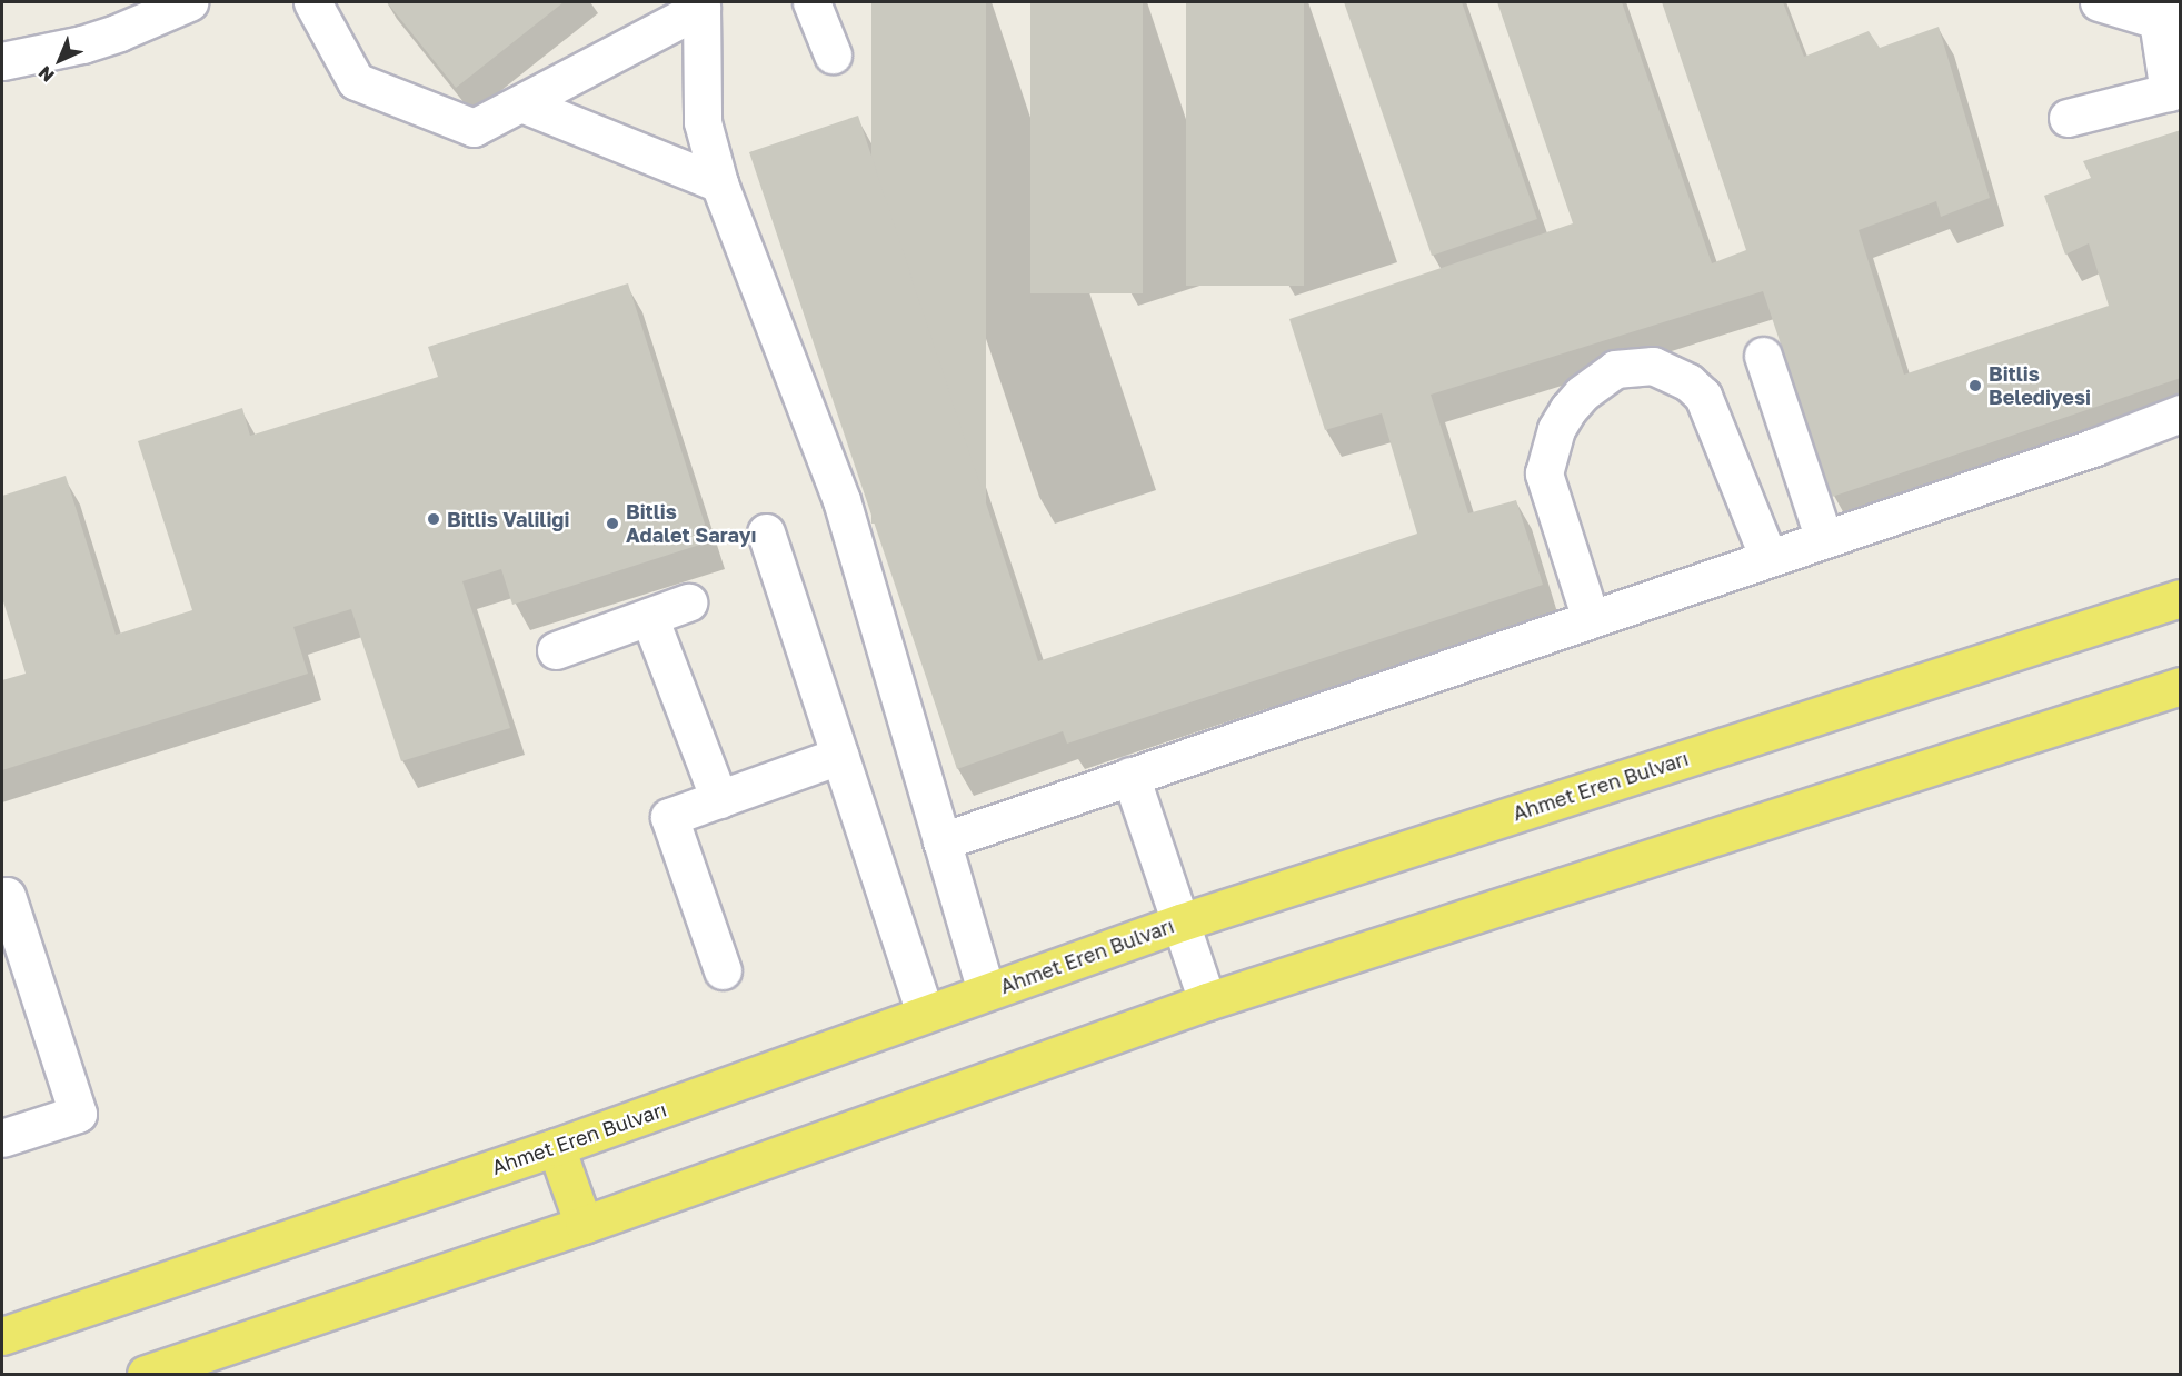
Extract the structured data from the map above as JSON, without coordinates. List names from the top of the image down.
{
  "streets": {
    "main road": ["Ahmet Eren Bulvarı"]
  },
  "places": ["Bitlis Belediyesi", "Bitlis Valiliği", "Bitlis Adalet Sarayı"],
  "north": "bottom left"
}
